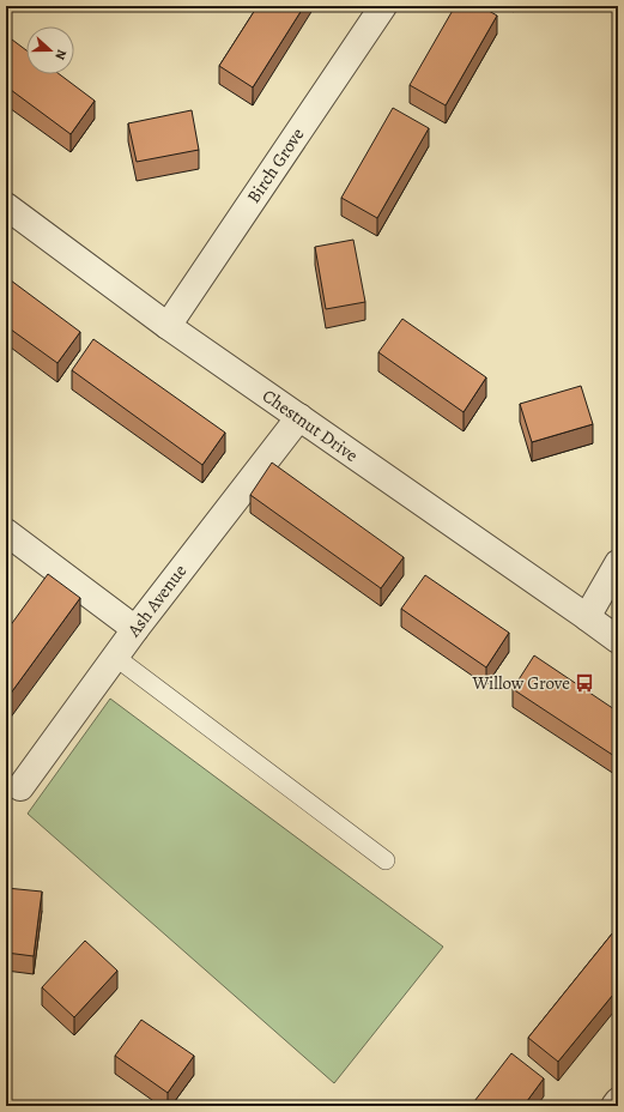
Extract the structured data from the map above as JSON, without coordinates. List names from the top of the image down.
{
  "streets": {
    "street": ["Birch Grove", "Chestnut Drive", "Ash Avenue"]
  },
  "crossings": [
    ["Birch Grove", "Chestnut Drive"],
    ["Chestnut Drive", "Ash Avenue"]
  ],
  "places": {
    "bus stop": ["Willow Grove"]
  },
  "north": "right"
}
